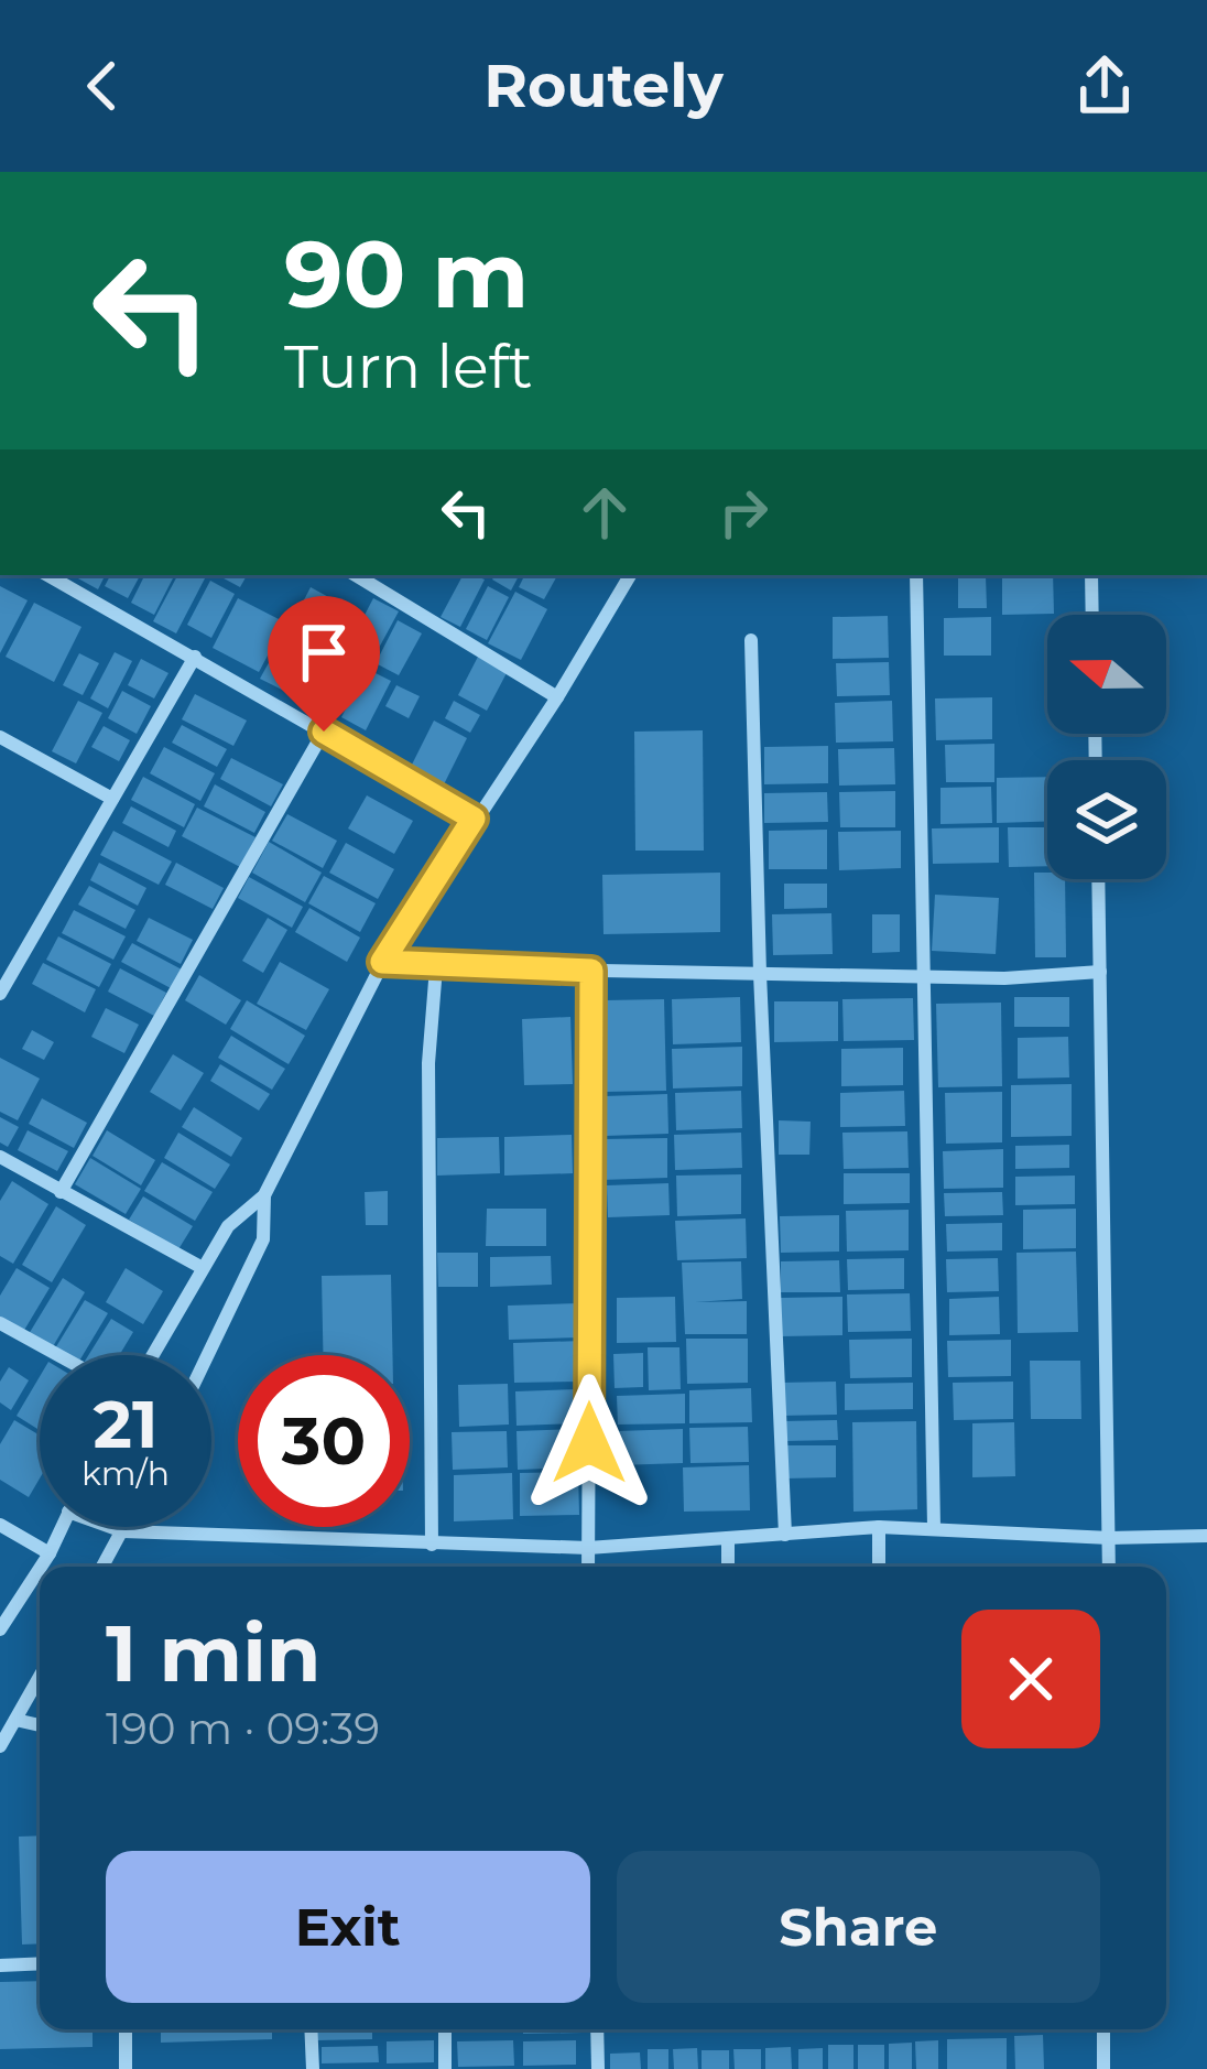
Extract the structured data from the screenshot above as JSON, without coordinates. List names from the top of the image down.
{
  "north": "left",
  "page": {
    "header": "Routely",
    "turn": ["90 m", "Turn left"],
    "speed": "21 km/h",
    "limit": "30",
    "heading": ["1 min", "190 m · 09:39"],
    "buttons": ["Exit", "Share"]
  }
}
